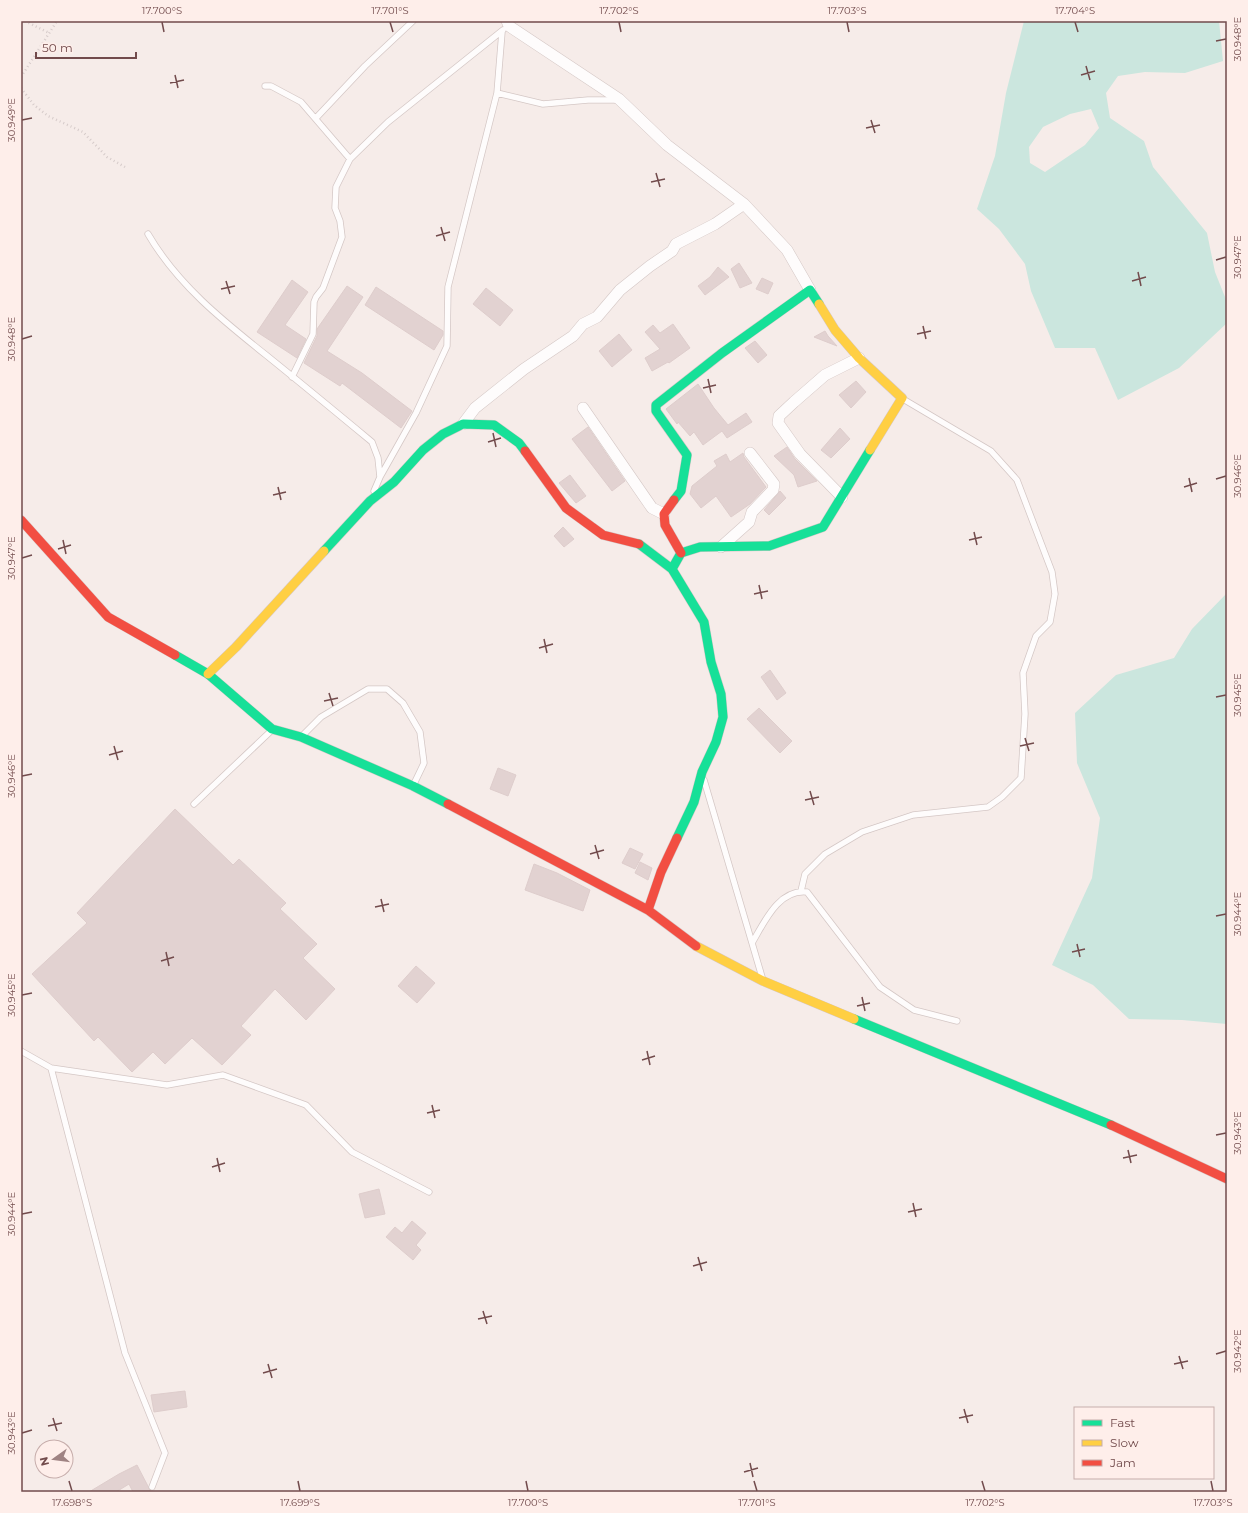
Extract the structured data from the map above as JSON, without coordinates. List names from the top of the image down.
{
  "legend": ["Fast", "Slow", "Jam"],
  "scale_bar": "50 m",
  "north": "left",
  "coordinates": [
    "17.700°S",
    "17.701°S",
    "17.702°S",
    "17.703°S",
    "17.704°S",
    "30.948°E",
    "30.949°E",
    "30.947°E",
    "30.946°E",
    "30.945°E",
    "30.944°E",
    "30.943°E",
    "30.942°E",
    "17.698°S",
    "17.699°S"
  ]
}
